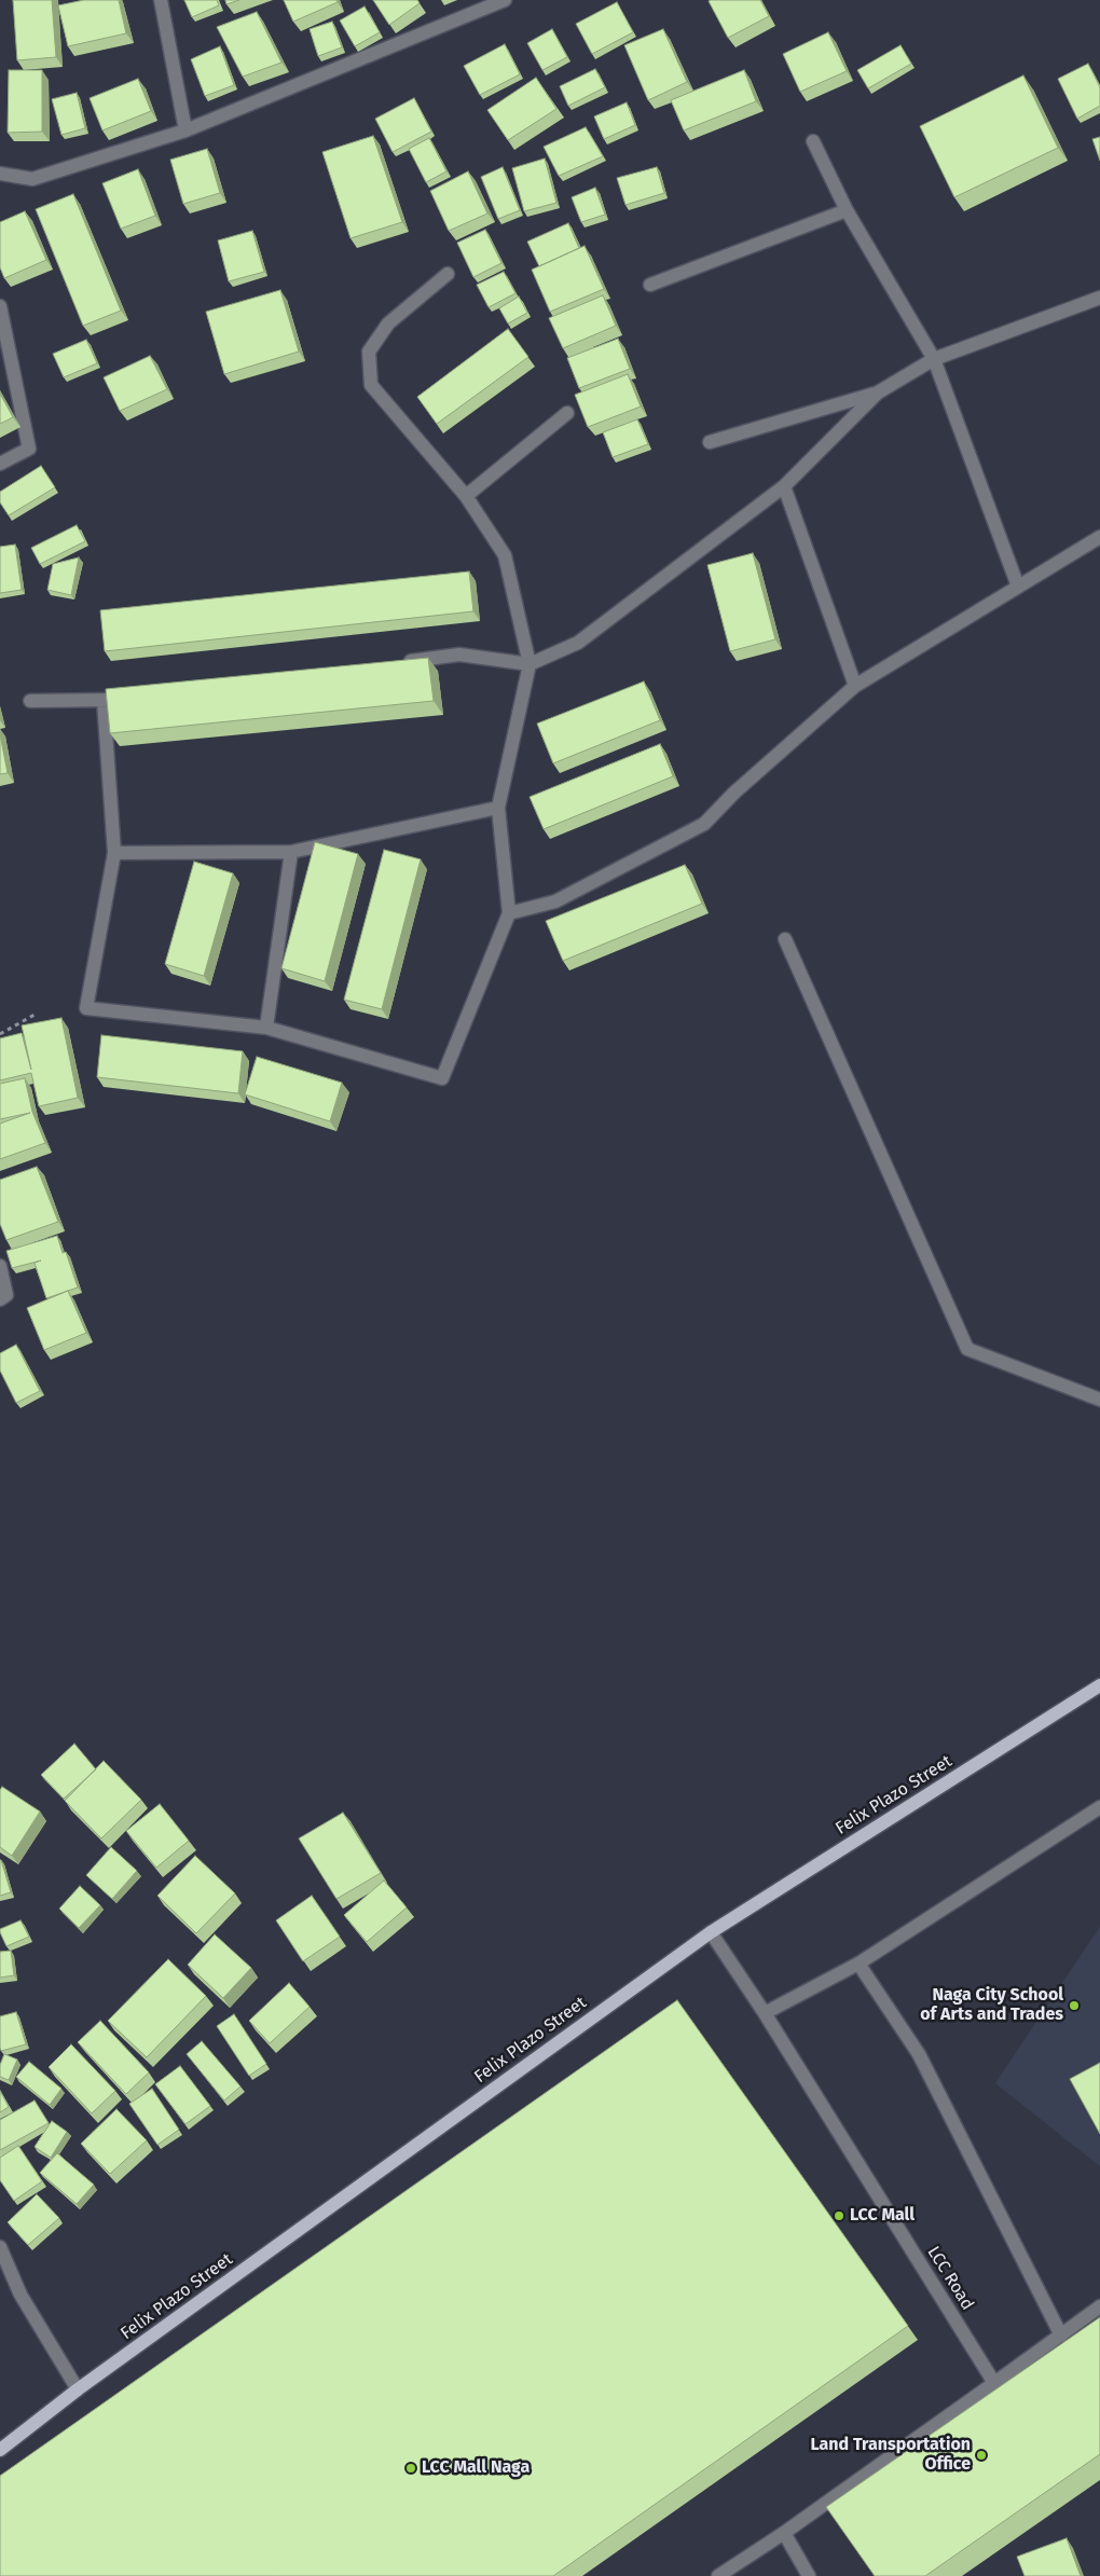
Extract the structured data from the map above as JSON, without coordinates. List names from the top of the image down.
{
  "streets": {
    "main road": ["Felix Plazo Street"],
    "street": ["LCC Road"]
  },
  "crossings": [
    ["Felix Plazo Street", "LCC Road"]
  ],
  "places": [
    "Naga City School of Arts and Trades",
    "LCC Mall",
    "Land Transportation Office",
    "LCC Mall Naga"
  ]
}
